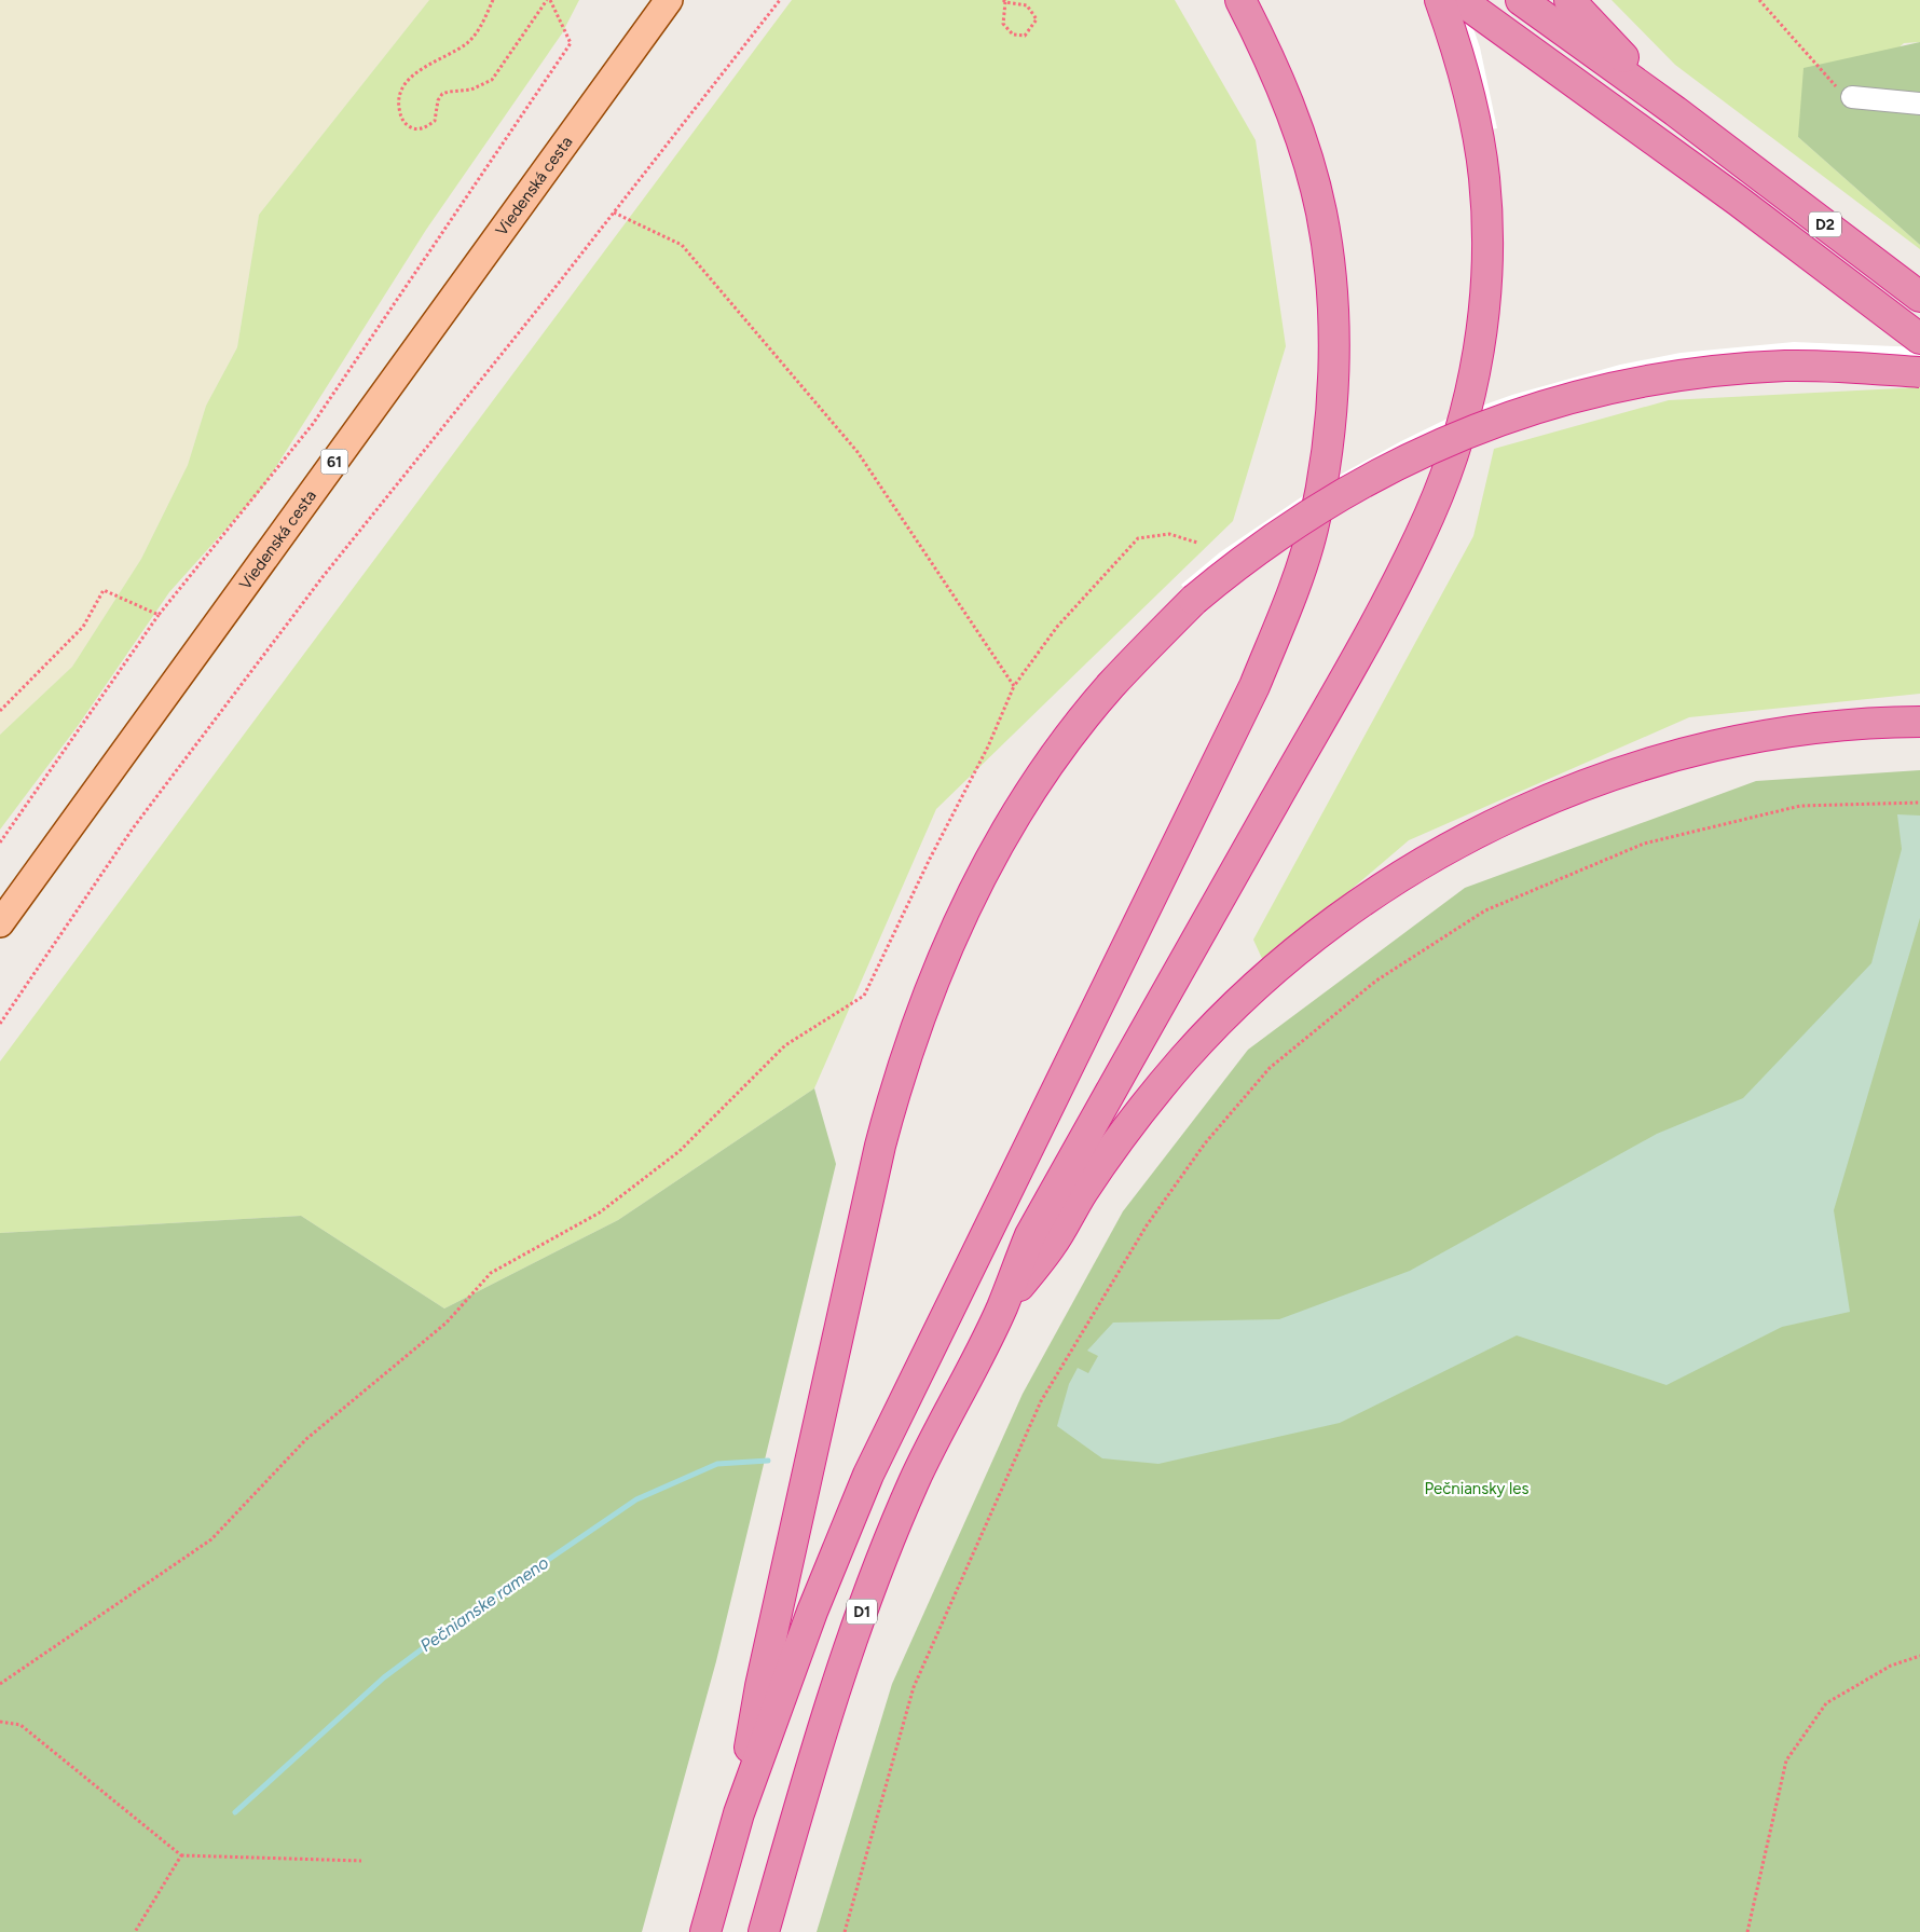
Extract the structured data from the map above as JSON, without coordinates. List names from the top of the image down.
{
  "streets": {
    "highway": ["D2", "D1"],
    "main road": ["Viedenská cesta", "61"]
  },
  "water": ["Pečnianske rameno"],
  "parks": ["Pečniansky les"]
}
